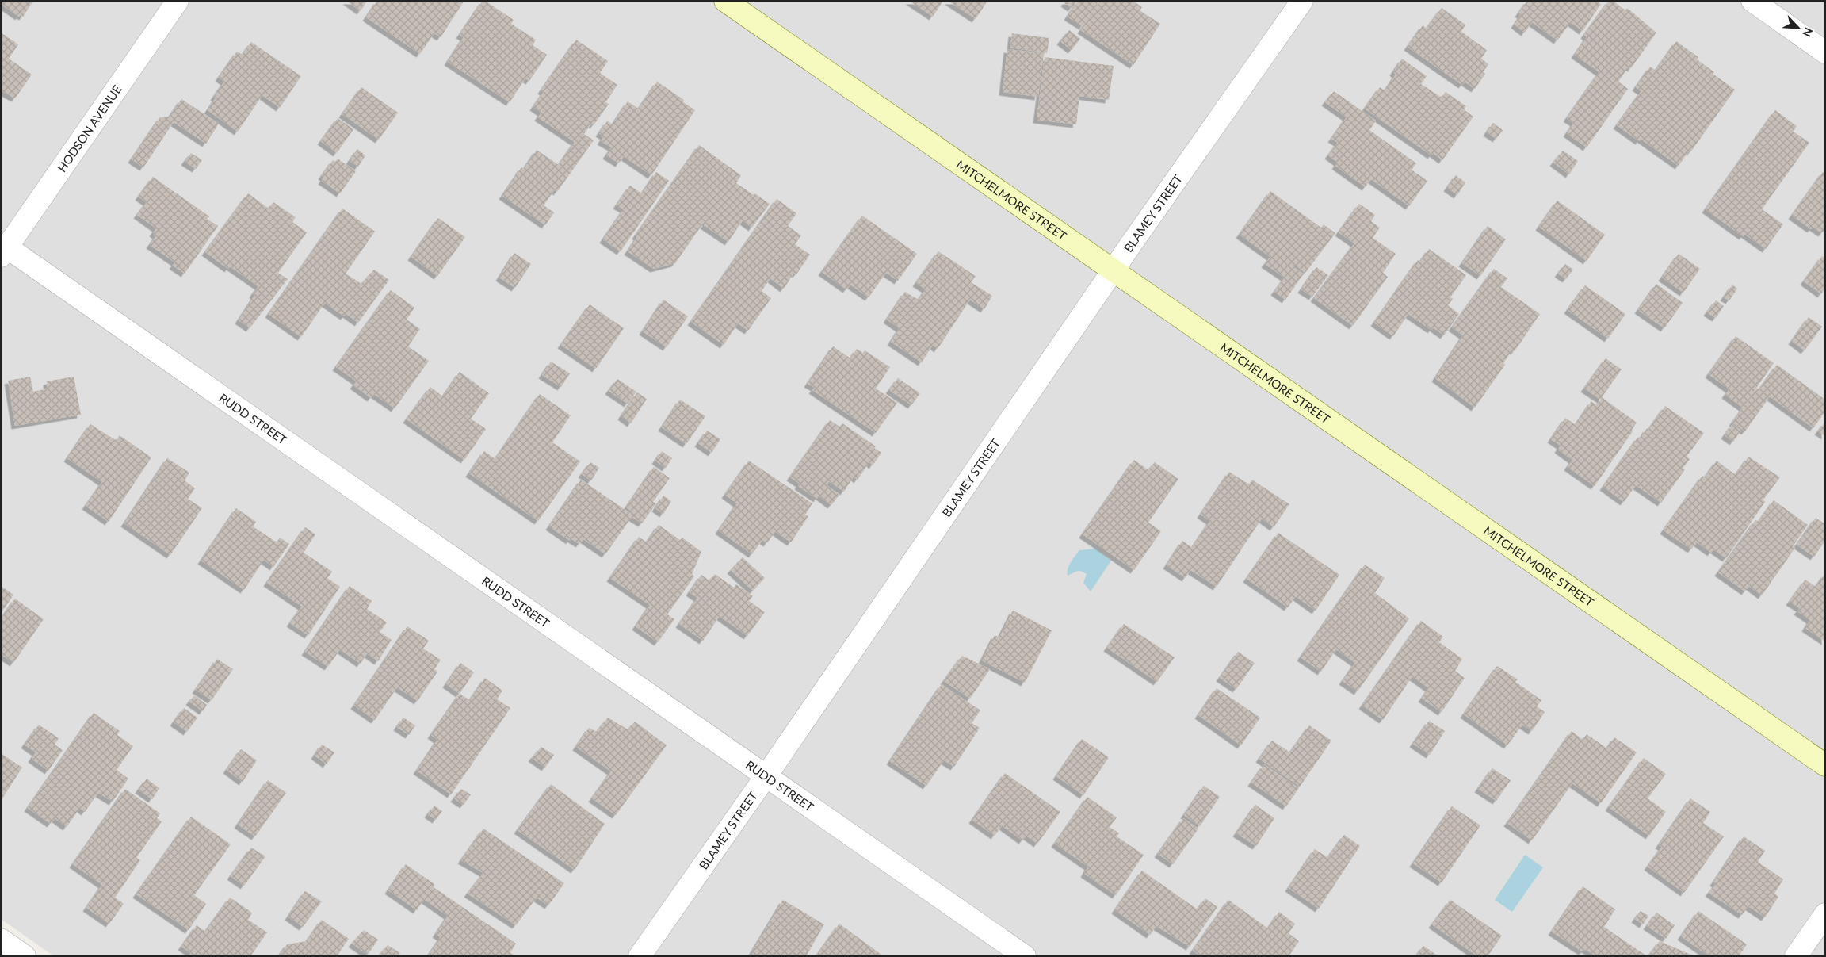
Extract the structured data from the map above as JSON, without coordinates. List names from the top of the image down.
{
  "streets": {
    "street": [
      "HODSON AVENUE",
      "MITCHELMORE STREET",
      "BLAMEY STREET",
      "RUDD STREET"
    ]
  },
  "crossings": [
    ["HODSON AVENUE", "RUDD STREET"],
    ["MITCHELMORE STREET", "BLAMEY STREET"],
    ["BLAMEY STREET", "RUDD STREET"]
  ],
  "north": "bottom right"
}
